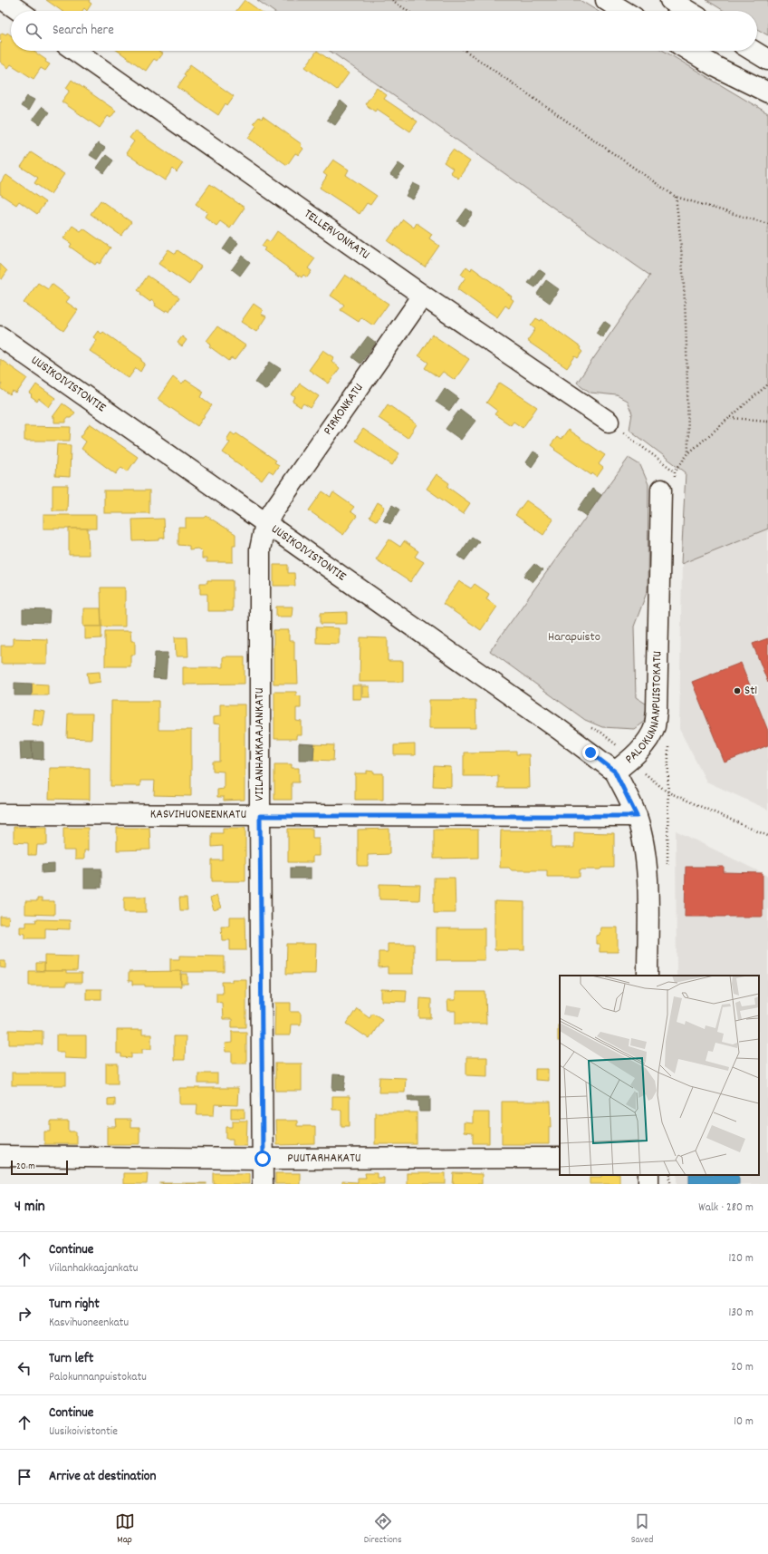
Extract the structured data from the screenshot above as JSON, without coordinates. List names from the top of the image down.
{
  "streets": {
    "street": [
      "TELLERVONKATU",
      "UUSIKOIVISTONTIE",
      "PIRKONKATU",
      "PALOKUNNANPUISTOKATU",
      "VIILANHAKKAAJANKATU",
      "KASVIHUONEENKATU",
      "PUUTARHAKATU"
    ]
  },
  "crossings": [
    ["TELLERVONKATU", "PIRKONKATU"],
    ["UUSIKOIVISTONTIE", "PIRKONKATU"],
    ["UUSIKOIVISTONTIE", "PALOKUNNANPUISTOKATU"],
    ["UUSIKOIVISTONTIE", "VIILANHAKKAAJANKATU"],
    ["PIRKONKATU", "VIILANHAKKAAJANKATU"],
    ["PALOKUNNANPUISTOKATU", "KASVIHUONEENKATU"],
    ["VIILANHAKKAAJANKATU", "KASVIHUONEENKATU"],
    ["VIILANHAKKAAJANKATU", "PUUTARHAKATU"]
  ],
  "parks": ["Harapuisto"],
  "places": ["St1"],
  "scale_bar": "20 m",
  "page": {
    "search": "Search here",
    "scale": "20 m",
    "heading": ["4 min", "Walk · 280 m"],
    "list": [
      ["Continue", "Viilanhakkaajankatu", "120 m"],
      ["Turn right", "Kasvihuoneenkatu", "130 m"],
      ["Turn left", "Palokunnanpuistokatu", "20 m"],
      ["Continue", "Uusikoivistontie", "10 m"],
      "Arrive at destination"
    ],
    "nav": ["Map", "Directions", "Saved"]
  }
}
